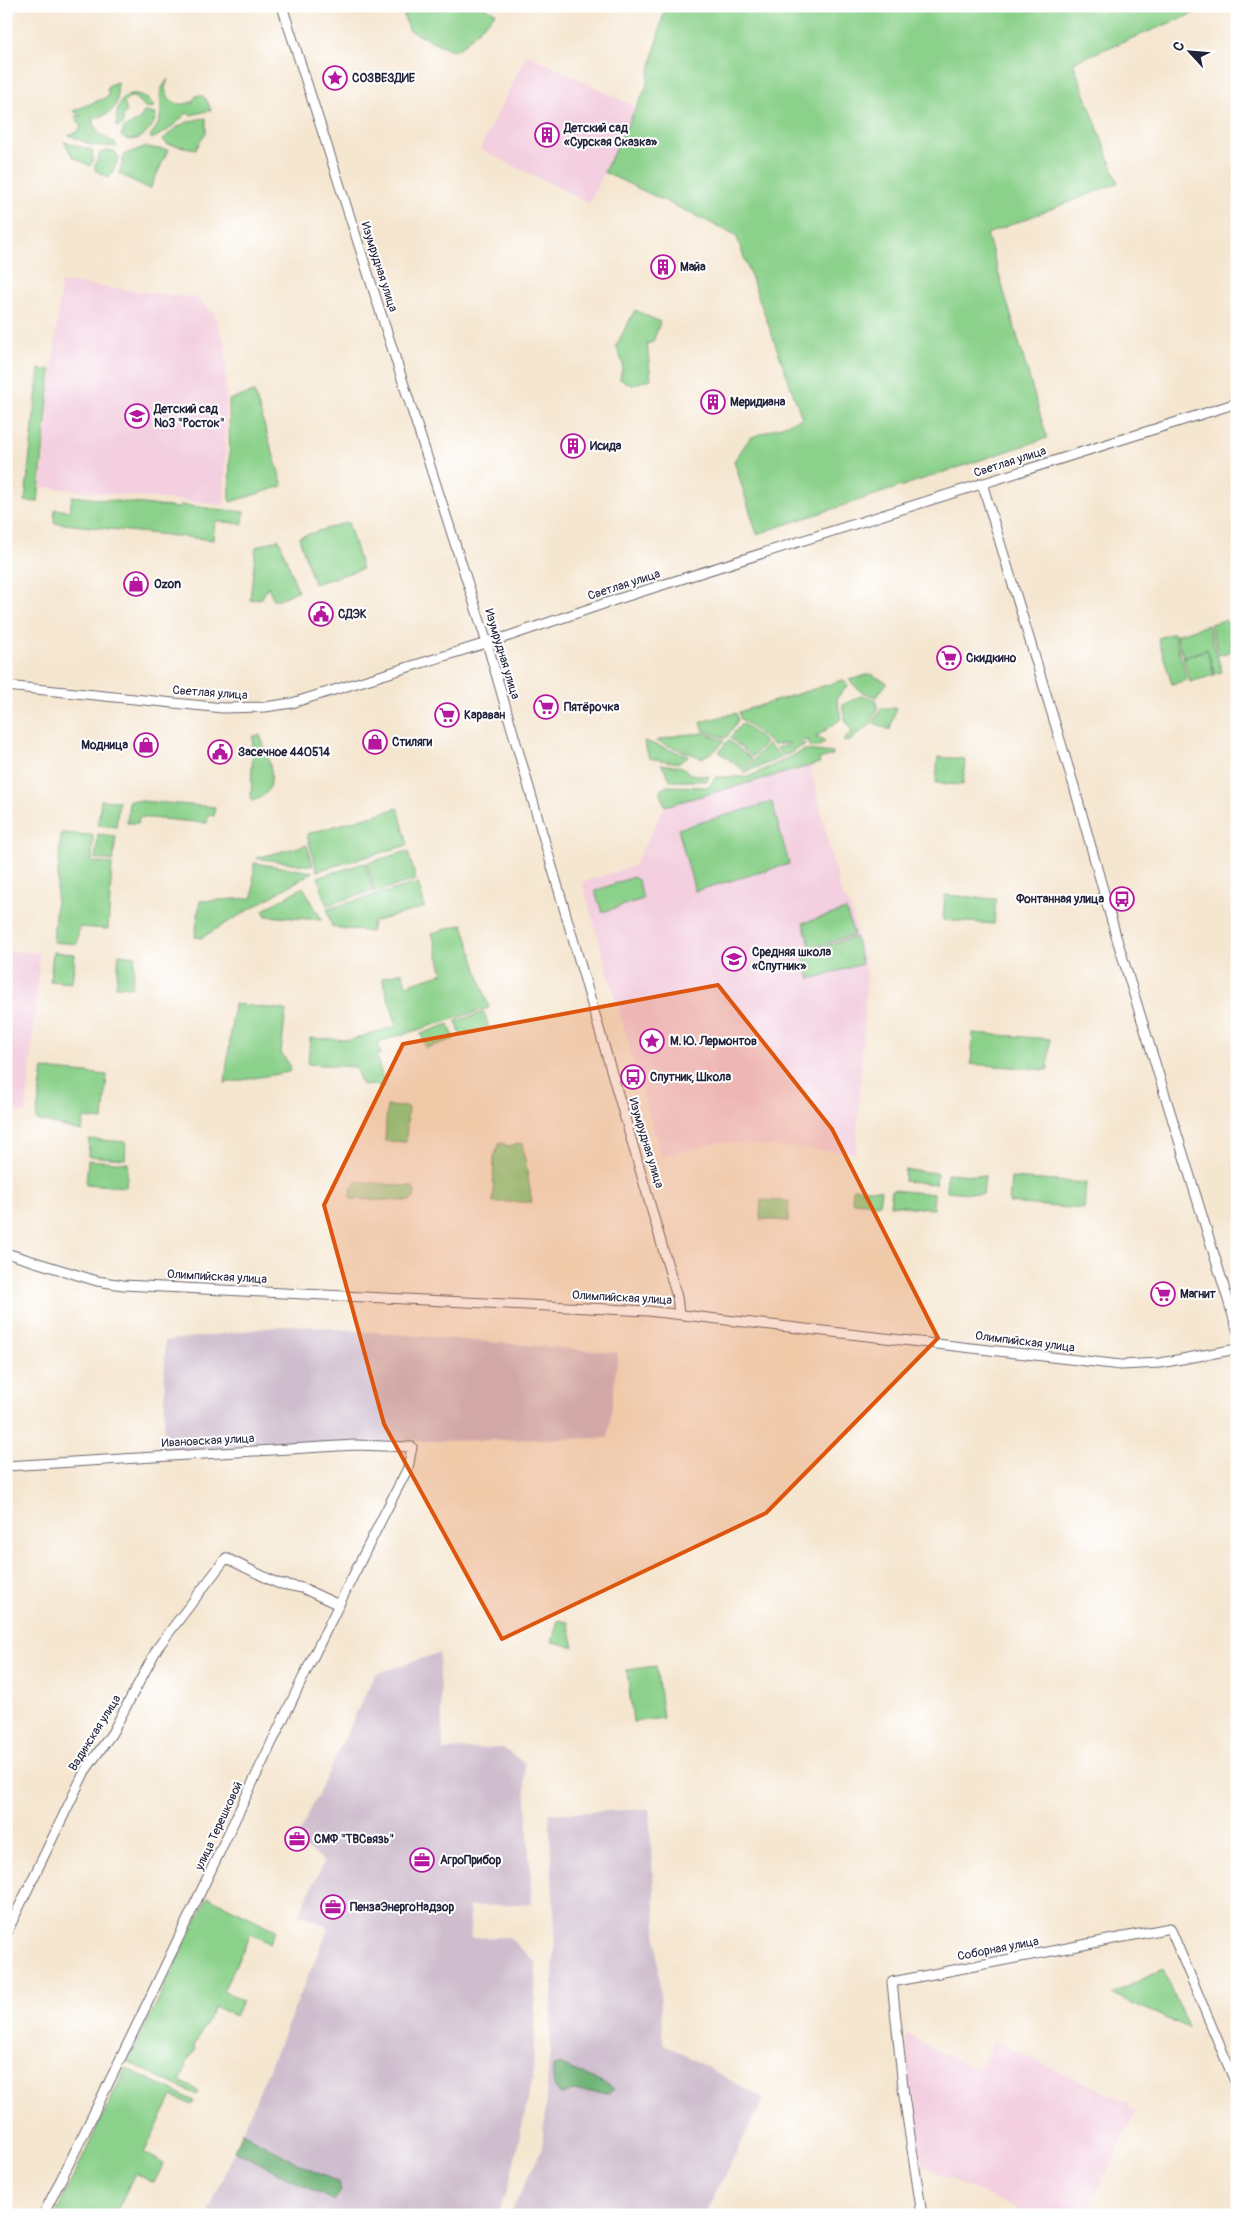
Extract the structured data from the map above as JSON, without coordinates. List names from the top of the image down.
{
  "streets": {
    "street": [
      "Изумрудная улица",
      "Светлая улица",
      "Олимпийская улица",
      "Ивановская улица",
      "Вадинская улица",
      "улица Терешковой",
      "Соборная улица"
    ]
  },
  "crossings": [
    ["Изумрудная улица", "Светлая улица"],
    ["Изумрудная улица", "Олимпийская улица"],
    ["Ивановская улица", "улица Терешковой"],
    ["Вадинская улица", "улица Терешковой"]
  ],
  "places": {
    "place": ["СОЗВЕЗДИЕ", "М. Ю. Лермонтов"],
    "building": [
      "Детский сад «Сурская Сказка»",
      "Майа",
      "Меридиана",
      "Исида"
    ],
    "school or university": ["Детский сад №3 \"Росток\"", "Средняя школа «Спутник»"],
    "shop": ["Ozon", "Стиляги", "Модница"],
    "public building": ["СДЭК", "Засечное 440514"],
    "supermarket": [
      "Скидкино",
      "Пятёрочка",
      "Караван",
      "Магнит"
    ],
    "bus stop": ["Фонтанная улица", "Спутник, Школа"],
    "office": ["СМФ \"ТВСвязь\"", "АгроПрибор", "ПензаЭнергоНадзор"]
  },
  "north": "top left"
}
